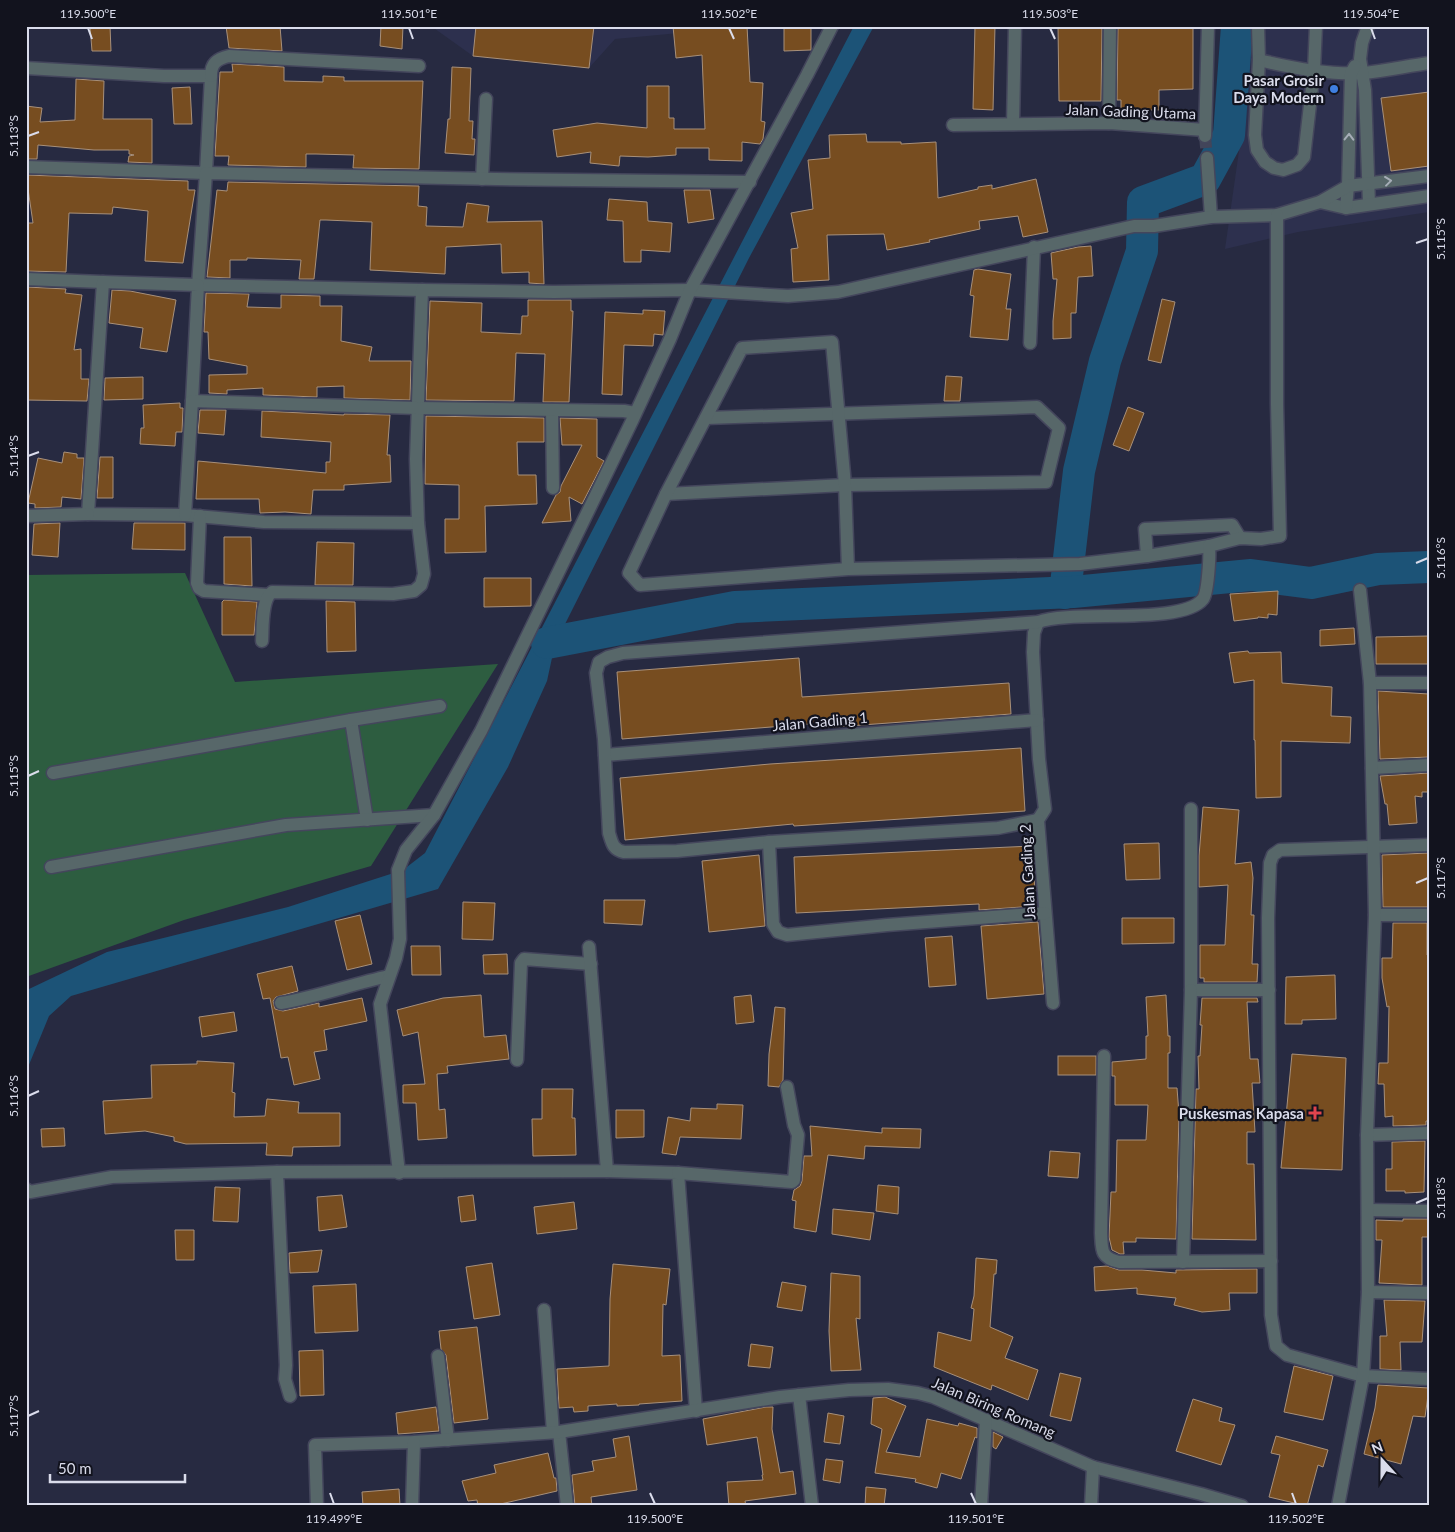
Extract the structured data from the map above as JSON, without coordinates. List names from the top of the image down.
{
  "streets": {
    "street": [
      "Jalan Gading Utama",
      "Jalan Gading 1",
      "Jalan Gading 2",
      "Jalan Biring Romang"
    ]
  },
  "crossings": [
    ["Jalan Gading 1", "Jalan Gading 2"]
  ],
  "places": {
    "other": ["Pasar Grosir Daya Modern"],
    "health": ["Puskesmas Kapasa"]
  },
  "scale_bar": "50 m",
  "north": "top",
  "coordinates": [
    "119.500°E",
    "119.501°E",
    "119.502°E",
    "119.503°E",
    "119.504°E",
    "5.113°S",
    "5.115°S",
    "5.114°S",
    "5.116°S",
    "5.117°S",
    "5.118°S",
    "119.499°E"
  ]
}
